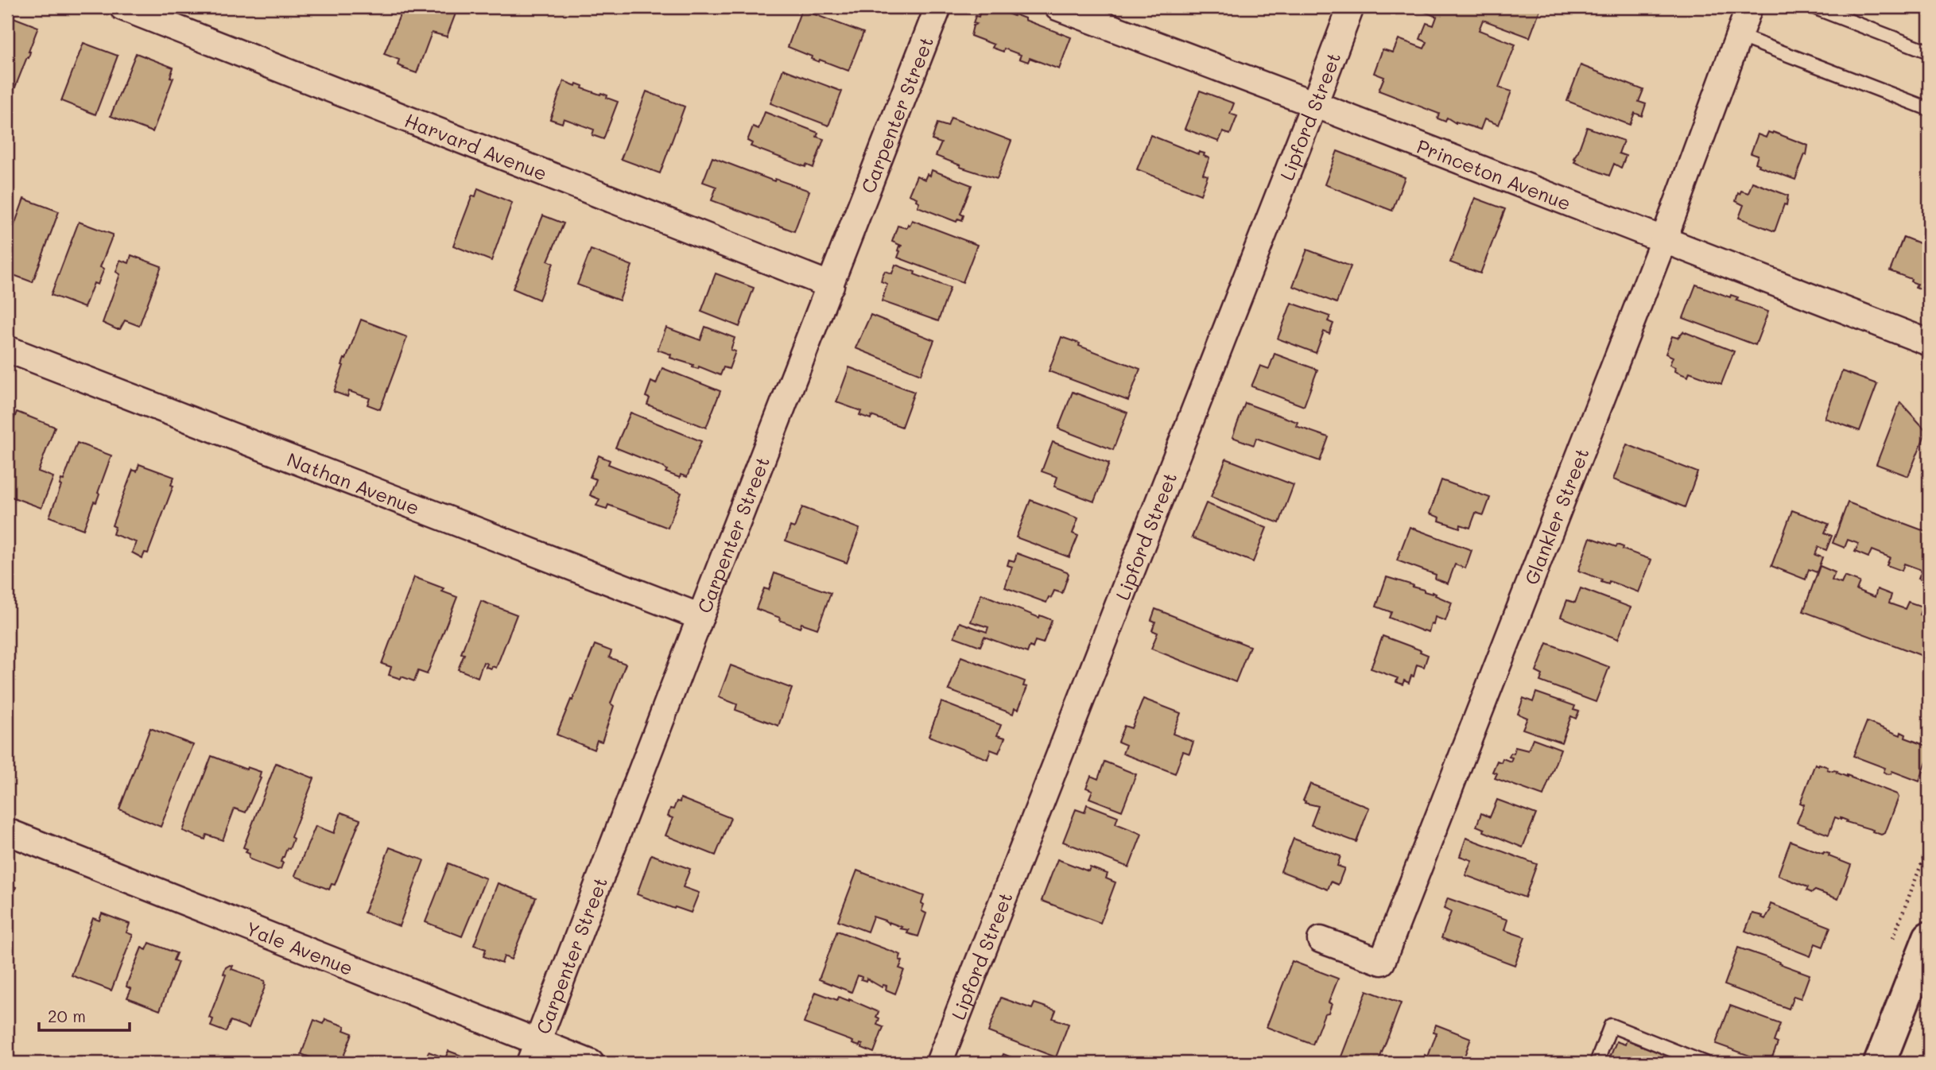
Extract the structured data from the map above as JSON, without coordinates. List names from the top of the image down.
{
  "streets": {
    "street": [
      "Carpenter Street",
      "Lipford Street",
      "Harvard Avenue",
      "Princeton Avenue",
      "Nathan Avenue",
      "Glankler Street",
      "Yale Avenue"
    ]
  },
  "crossings": [
    ["Carpenter Street", "Harvard Avenue"],
    ["Carpenter Street", "Nathan Avenue"],
    ["Carpenter Street", "Yale Avenue"],
    ["Lipford Street", "Princeton Avenue"],
    ["Princeton Avenue", "Glankler Street"]
  ],
  "scale_bar": "20 m"
}
